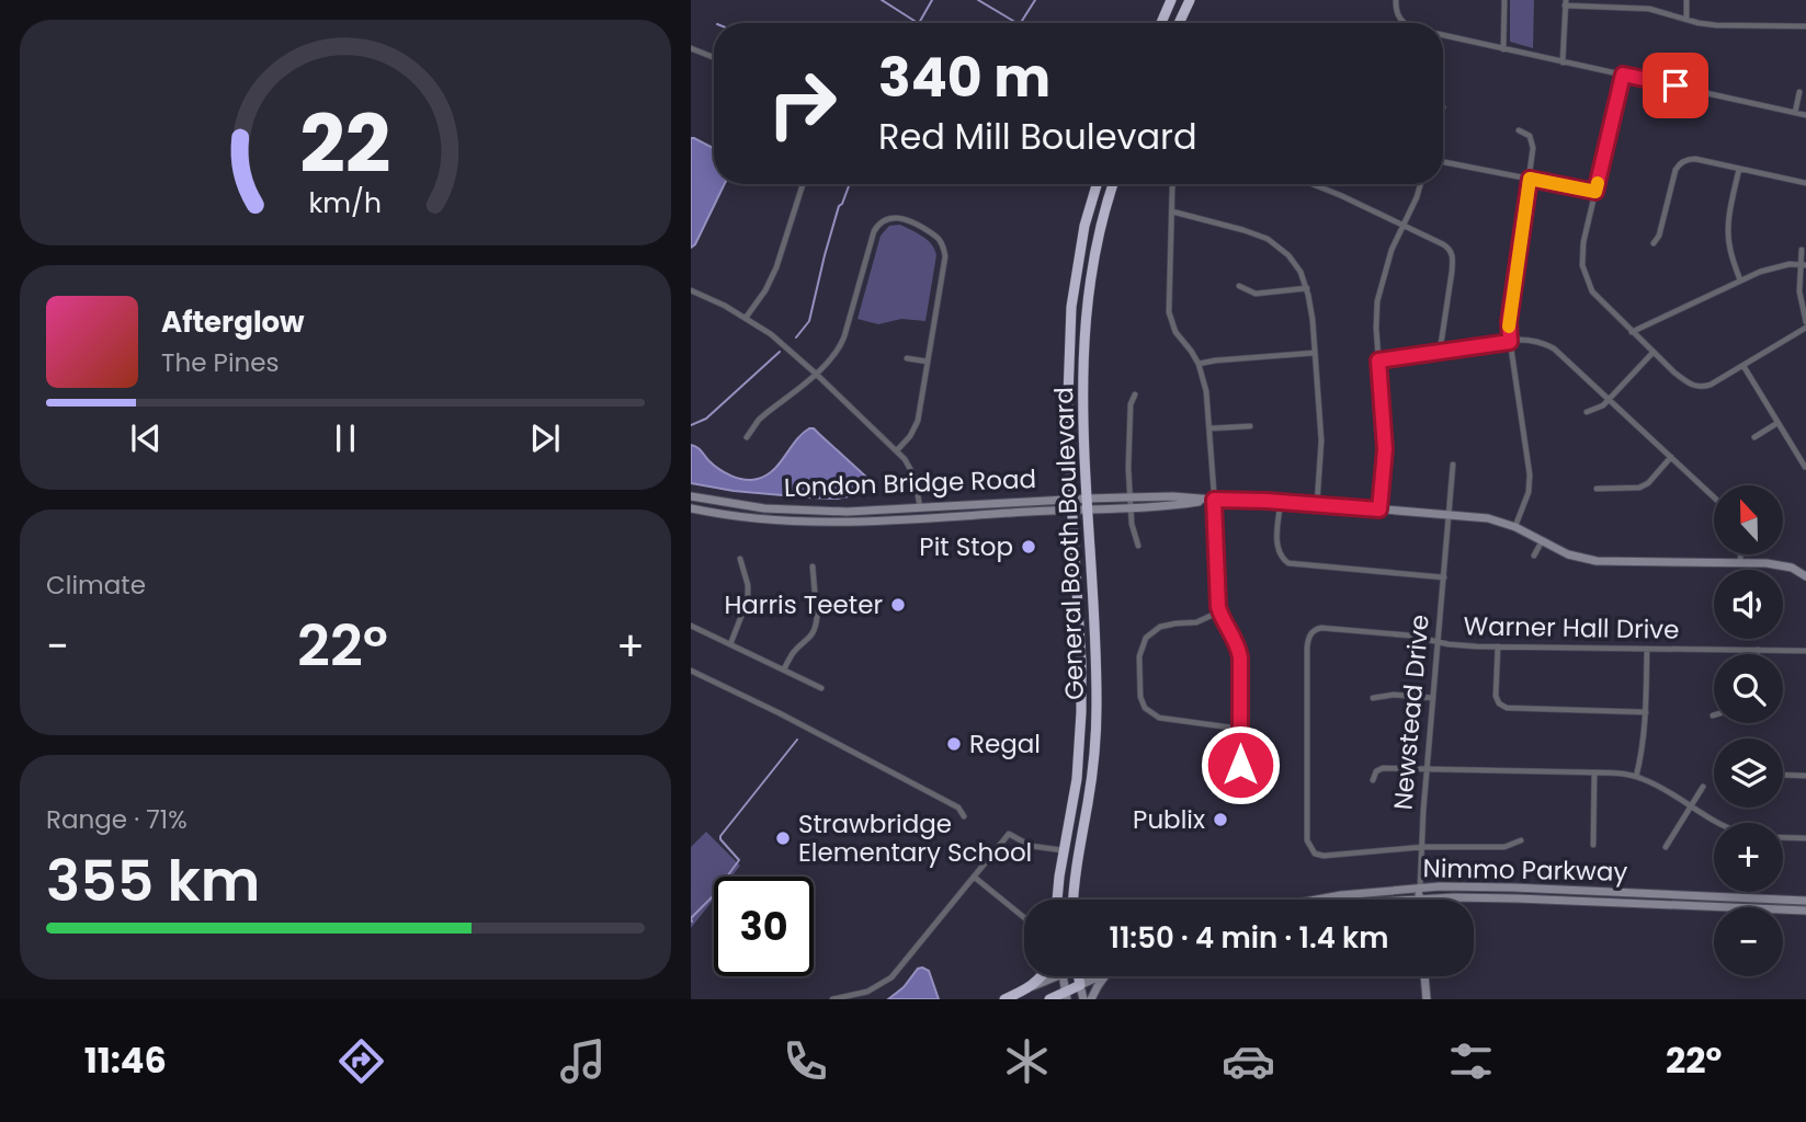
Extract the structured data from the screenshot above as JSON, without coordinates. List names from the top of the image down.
{
  "streets": {
    "highway": ["General Booth Boulevard"],
    "main road": ["London Bridge Road", "Newstead Drive", "Nimmo Parkway"],
    "street": ["Warner Hall Drive"]
  },
  "crossings": [
    ["London Bridge Road", "General Booth Boulevard"],
    ["Warner Hall Drive", "Newstead Drive"],
    ["Newstead Drive", "Nimmo Parkway"]
  ],
  "places": [
    "Pit Stop",
    "Harris Teeter",
    "Regal",
    "Publix",
    "Strawbridge Elementary School"
  ],
  "north": "top",
  "page": {
    "turn": ["340 m", "Red Mill Boulevard"],
    "song": ["Afterglow", "The Pines"],
    "map_buttons": ["+", "−"],
    "tile": [
      "Climate",
      ["Range · 71%", "355 km"]
    ],
    "heat": ["−", "22°", "+"],
    "limit": "30",
    "trip": "11:50 · 4 min · 1.4 km",
    "tabs": ["11:46", "22°"],
    "gauge": ["22", "km/h"]
  }
}
